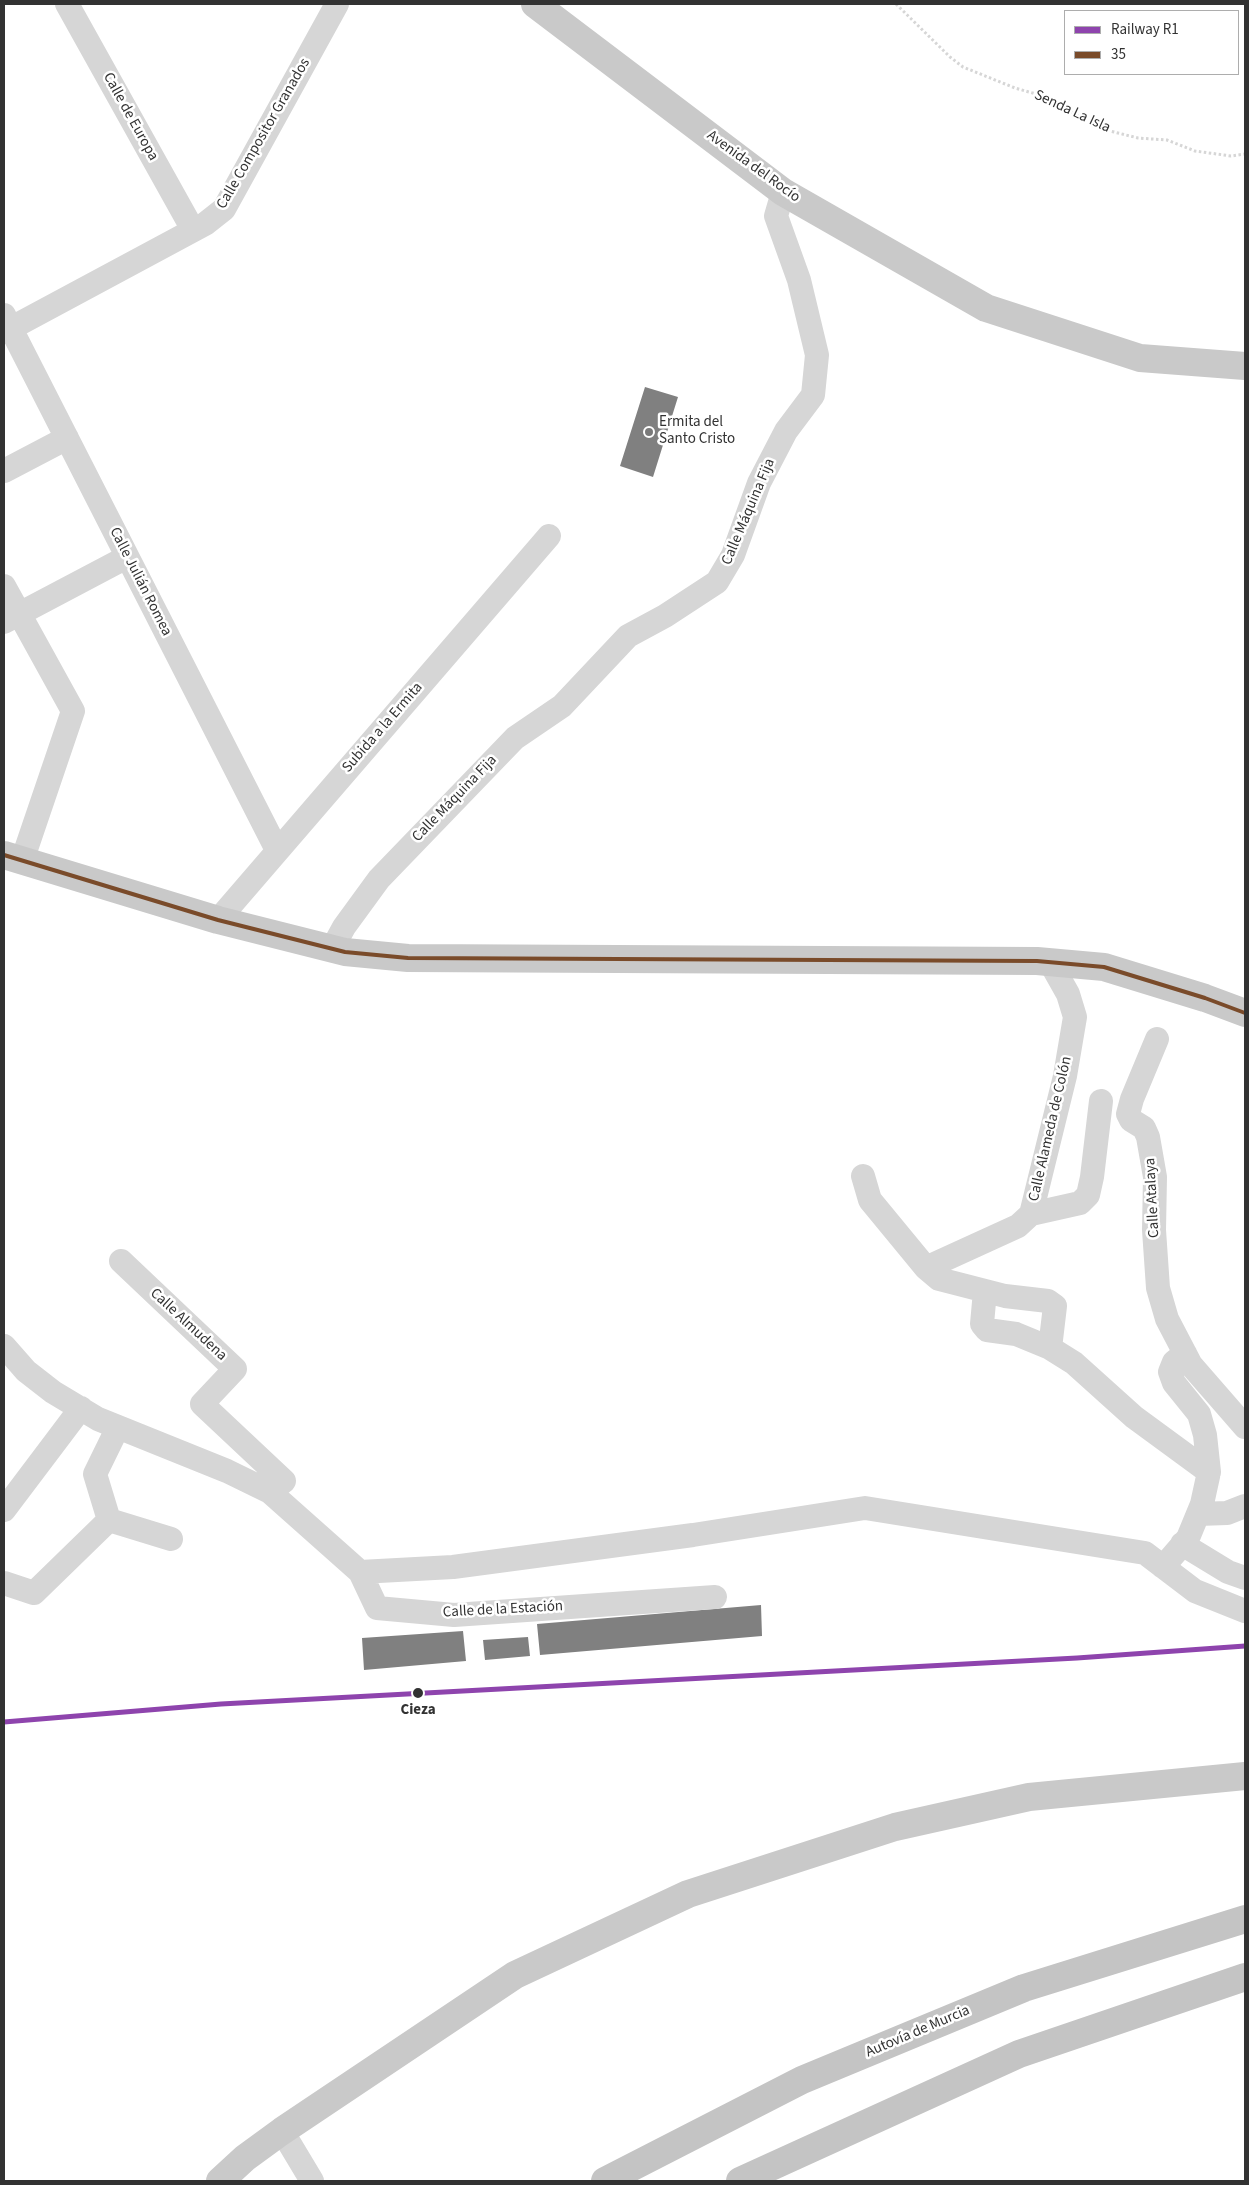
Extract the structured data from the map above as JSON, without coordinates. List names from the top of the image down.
{
  "streets": {
    "highway": ["Autovía de Murcia"],
    "main road": ["Avenida del Rocío"],
    "street": [
      "Calle de Europa",
      "Calle Compositor Granados",
      "Calle Máquina Fija",
      "Calle Julián Romea",
      "Subida a la Ermita",
      "Calle Alameda de Colón",
      "Calle Atalaya",
      "Calle Almudena",
      "Calle de la Estación"
    ],
    "path": ["Senda La Isla"]
  },
  "crossings": [
    ["Calle de Europa", "Calle Compositor Granados"],
    ["Calle Compositor Granados", "Calle Julián Romea"],
    ["Avenida del Rocío", "Calle Máquina Fija"],
    ["Calle Julián Romea", "Subida a la Ermita"],
    ["Calle Almudena", "Calle de la Estación"]
  ],
  "places": ["Ermita del Santo Cristo", "Cieza"],
  "lines": ["transit line 35", "rail line R1"],
  "legend": ["Railway R1", "35"]
}
